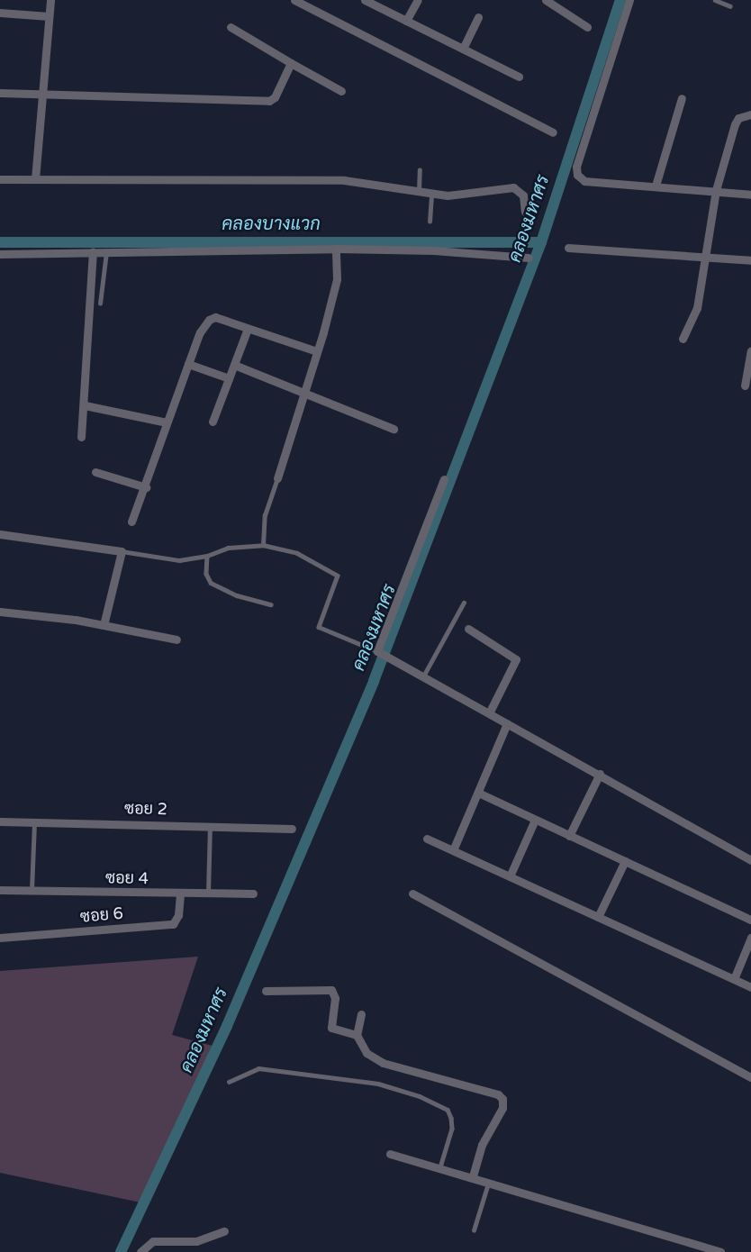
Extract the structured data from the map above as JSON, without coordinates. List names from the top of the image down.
{
  "streets": {
    "street": ["ซอย 2", "ซอย 4", "ซอย 6"]
  },
  "crossings": [
    ["ซอย 4", "ซอย 6"]
  ],
  "water": ["คลองมหาศร", "คลองบางแวก"]
}
